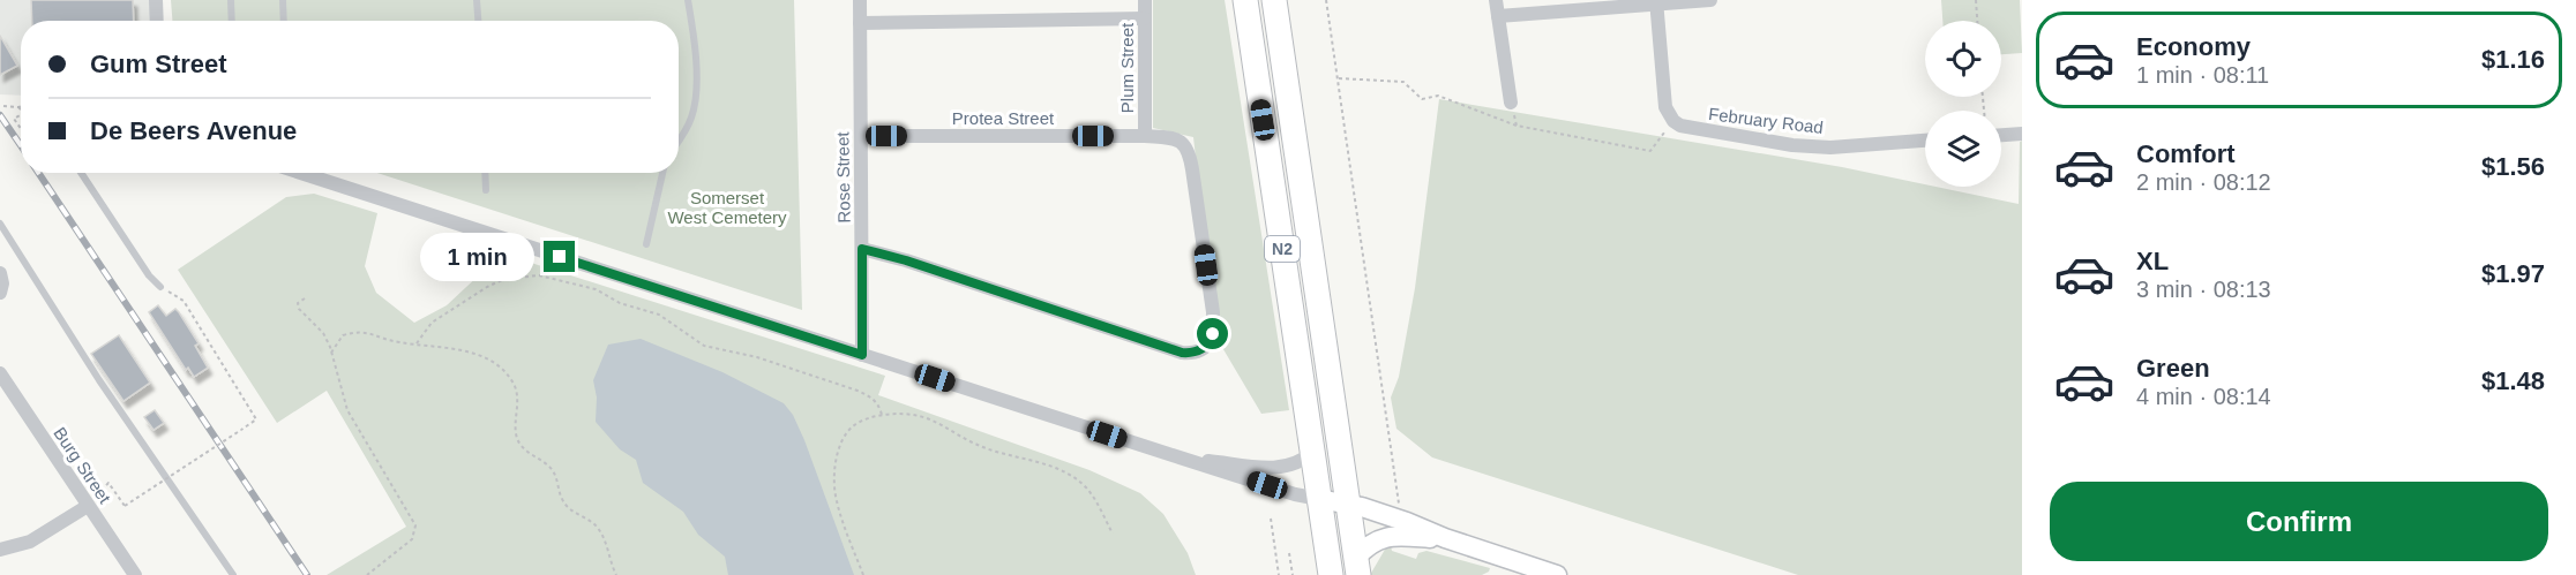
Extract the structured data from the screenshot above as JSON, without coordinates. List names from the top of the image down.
{
  "streets": {
    "highway": ["N2"],
    "street": [
      "Plum Street",
      "Protea Street",
      "February Road",
      "Rose Street",
      "Burg Street"
    ]
  },
  "crossings": [
    ["Plum Street", "Protea Street"],
    ["Protea Street", "Rose Street"]
  ],
  "parks": ["Somerset West Cemetery"],
  "page": {
    "list": [
      {
        "name": "Economy",
        "note": "1 min · 08:11",
        "value": "$1.16"
      },
      {
        "name": "Comfort",
        "note": "2 min · 08:12",
        "value": "$1.56"
      },
      {
        "name": "XL",
        "note": "3 min · 08:13",
        "value": "$1.97"
      },
      {
        "name": "Green",
        "note": "4 min · 08:14",
        "value": "$1.48"
      }
    ],
    "banner": ["Gum Street", "De Beers Avenue"],
    "bubble": "1 min",
    "buttons": "Confirm"
  }
}
